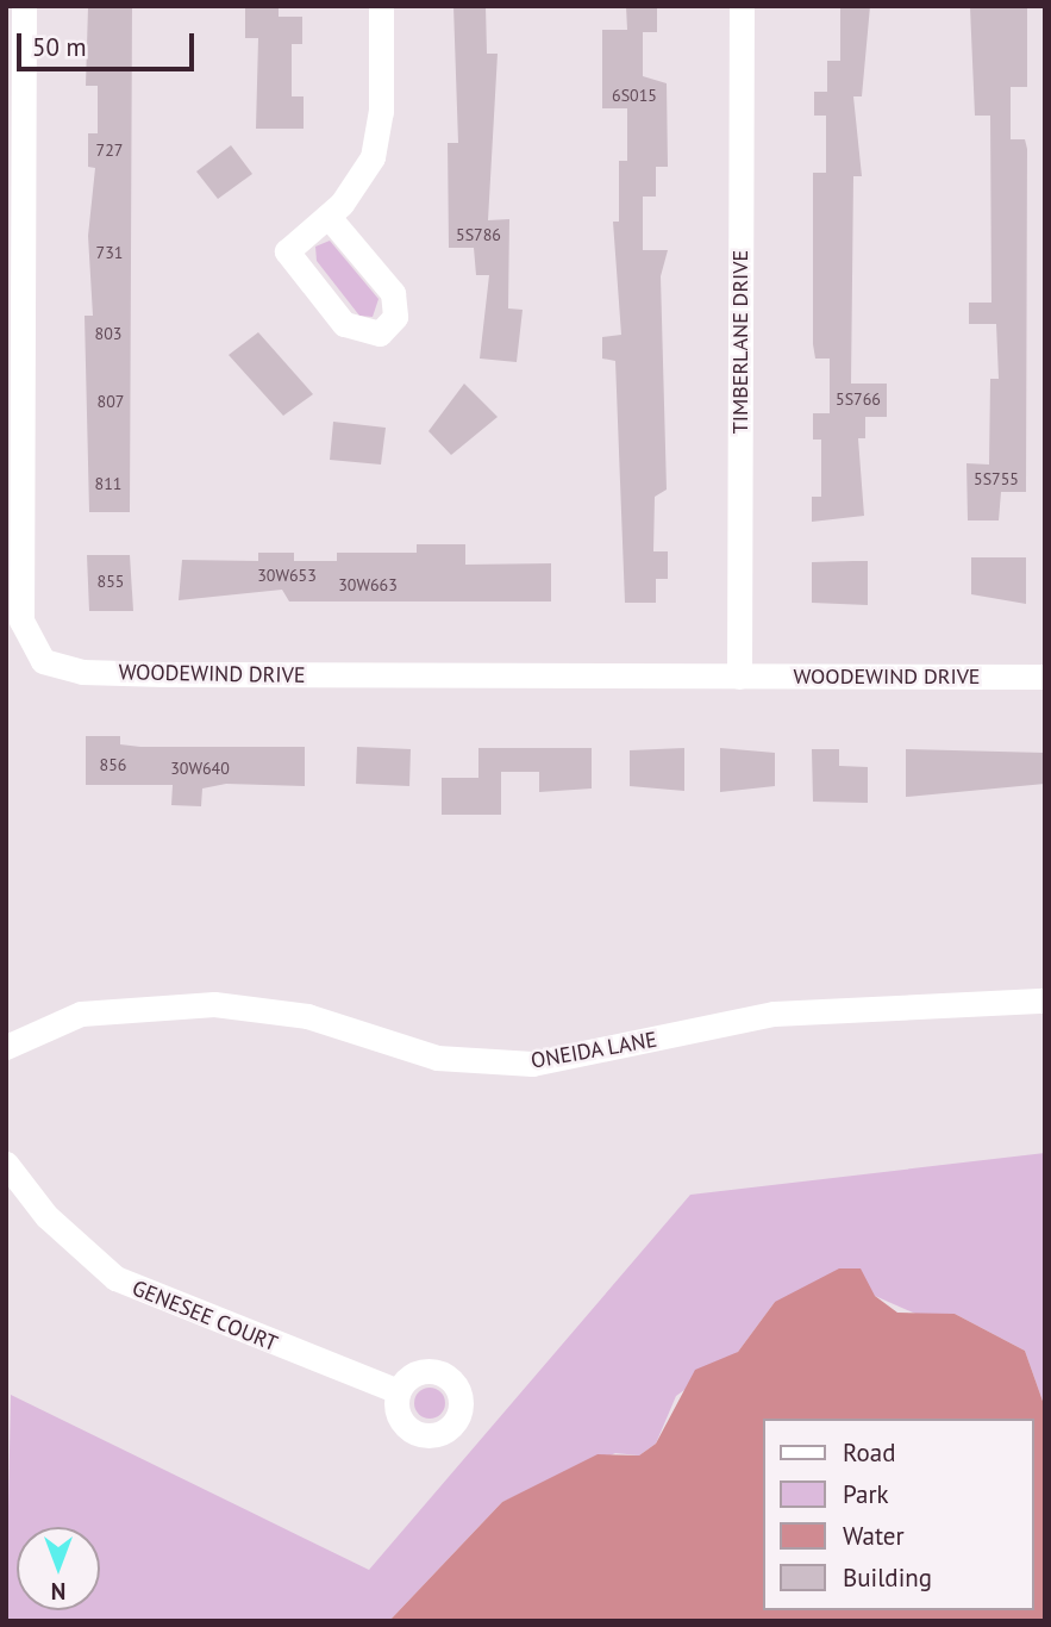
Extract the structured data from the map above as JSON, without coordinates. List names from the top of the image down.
{
  "streets": {
    "street": [
      "TIMBERLANE DRIVE",
      "WOODEWIND DRIVE",
      "ONEIDA LANE",
      "GENESEE COURT"
    ]
  },
  "crossings": [
    ["TIMBERLANE DRIVE", "WOODEWIND DRIVE"]
  ],
  "house_numbers": [
    "6S015",
    "727",
    "5S786",
    "731",
    "803",
    "5S766",
    "807",
    "5S755",
    "811",
    "30W653",
    "855",
    "30W663",
    "856",
    "30W640"
  ],
  "legend": [
    "Road",
    "Park",
    "Water",
    "Building"
  ],
  "scale_bar": "50 m",
  "north": "bottom"
}
